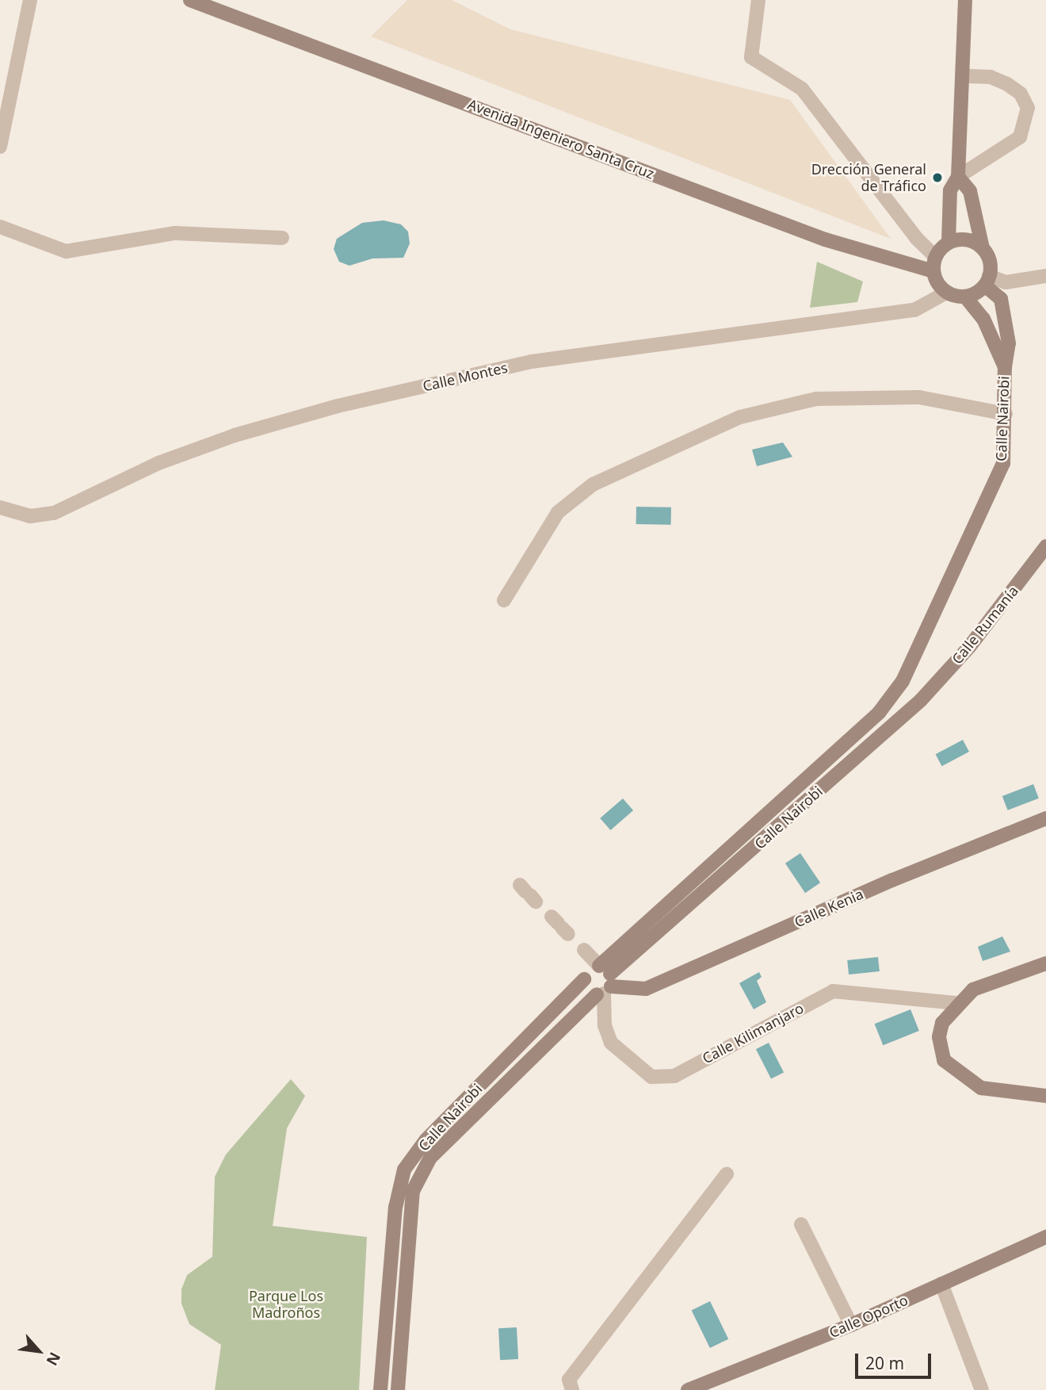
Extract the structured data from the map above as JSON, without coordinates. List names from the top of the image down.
{
  "streets": {
    "street": [
      "Avenida Ingeniero Santa Cruz",
      "Calle Montes",
      "Calle Nairobi",
      "Calle Rumanía",
      "Calle Kenia",
      "Calle Kilimanjaro",
      "Calle Oporto"
    ]
  },
  "crossings": [
    ["Avenida Ingeniero Santa Cruz", "Calle Montes"],
    ["Avenida Ingeniero Santa Cruz", "Calle Nairobi"],
    ["Calle Montes", "Calle Nairobi"],
    ["Calle Nairobi", "Calle Rumanía"],
    ["Calle Nairobi", "Calle Kenia"],
    ["Calle Nairobi", "Calle Kilimanjaro"],
    ["Calle Kenia", "Calle Kilimanjaro"]
  ],
  "parks": ["Parque Los Madroños"],
  "places": ["Drección General de Tráfico"],
  "scale_bar": "20 m",
  "north": "bottom right"
}
